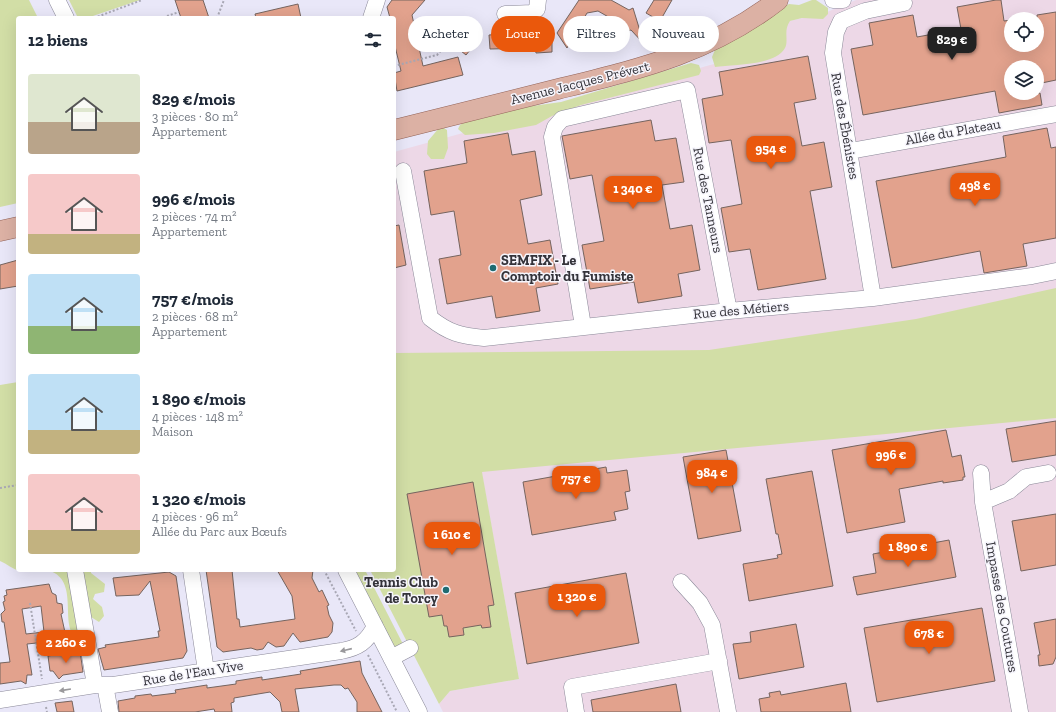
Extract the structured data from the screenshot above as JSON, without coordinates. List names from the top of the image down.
{
  "streets": {
    "main road": ["Avenue Jacques Prévert"],
    "street": [
      "Rue des Ébénistes",
      "Allée du Plateau",
      "Rue des Tanneurs",
      "Rue des Métiers",
      "Impasse des Coutures",
      "Rue de l'Eau Vive"
    ]
  },
  "crossings": [
    ["Rue des Ébénistes", "Allée du Plateau"],
    ["Rue des Ébénistes", "Rue des Métiers"],
    ["Rue des Tanneurs", "Rue des Métiers"]
  ],
  "one_way": ["Rue de l'Eau Vive"],
  "places": ["SEMFIX - Le Comptoir du Fumiste", "Tennis Club de Torcy"],
  "page": {
    "chip": [
      "Acheter",
      "Louer",
      "Filtres",
      "Nouveau"
    ],
    "heading": "12 biens",
    "price": [
      "829 €",
      "954 €",
      "498 €",
      "1 340 €",
      "996 €",
      "984 €",
      "757 €",
      "1 610 €",
      "1 890 €",
      "1 320 €",
      "678 €",
      "2 260 €"
    ],
    "list": [
      {
        "name": "829 €/mois",
        "note": "3 pièces · 80 m² · Appartement"
      },
      {
        "name": "996 €/mois",
        "note": "2 pièces · 74 m² · Appartement"
      },
      {
        "name": "757 €/mois",
        "note": "2 pièces · 68 m² · Appartement"
      },
      {
        "name": "1 890 €/mois",
        "note": "4 pièces · 148 m² · Maison"
      },
      {
        "name": "1 320 €/mois",
        "note": "4 pièces · 96 m² · Allée du Parc aux Bœufs"
      }
    ]
  }
}
